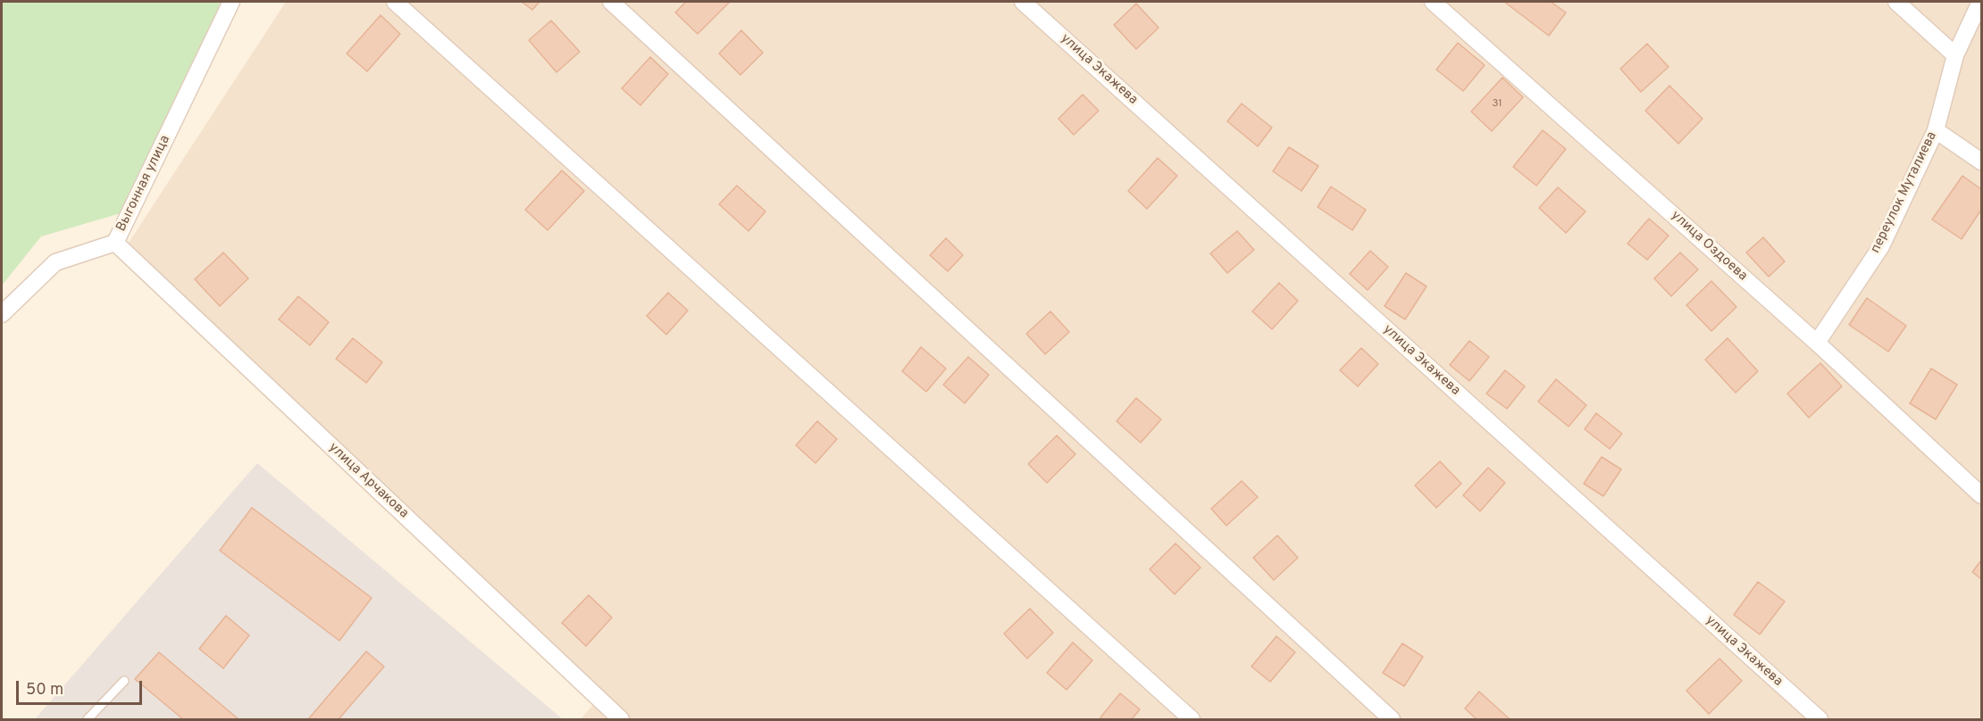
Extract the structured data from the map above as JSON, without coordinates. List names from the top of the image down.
{
  "streets": {
    "street": [
      "улица Экажева",
      "Выгонная улица",
      "переулок Муталиева",
      "улица Оздоева",
      "улица Арчакова"
    ]
  },
  "crossings": [
    ["Выгонная улица", "улица Арчакова"],
    ["переулок Муталиева", "улица Оздоева"]
  ],
  "house_numbers": ["31"],
  "scale_bar": "50 m"
}
